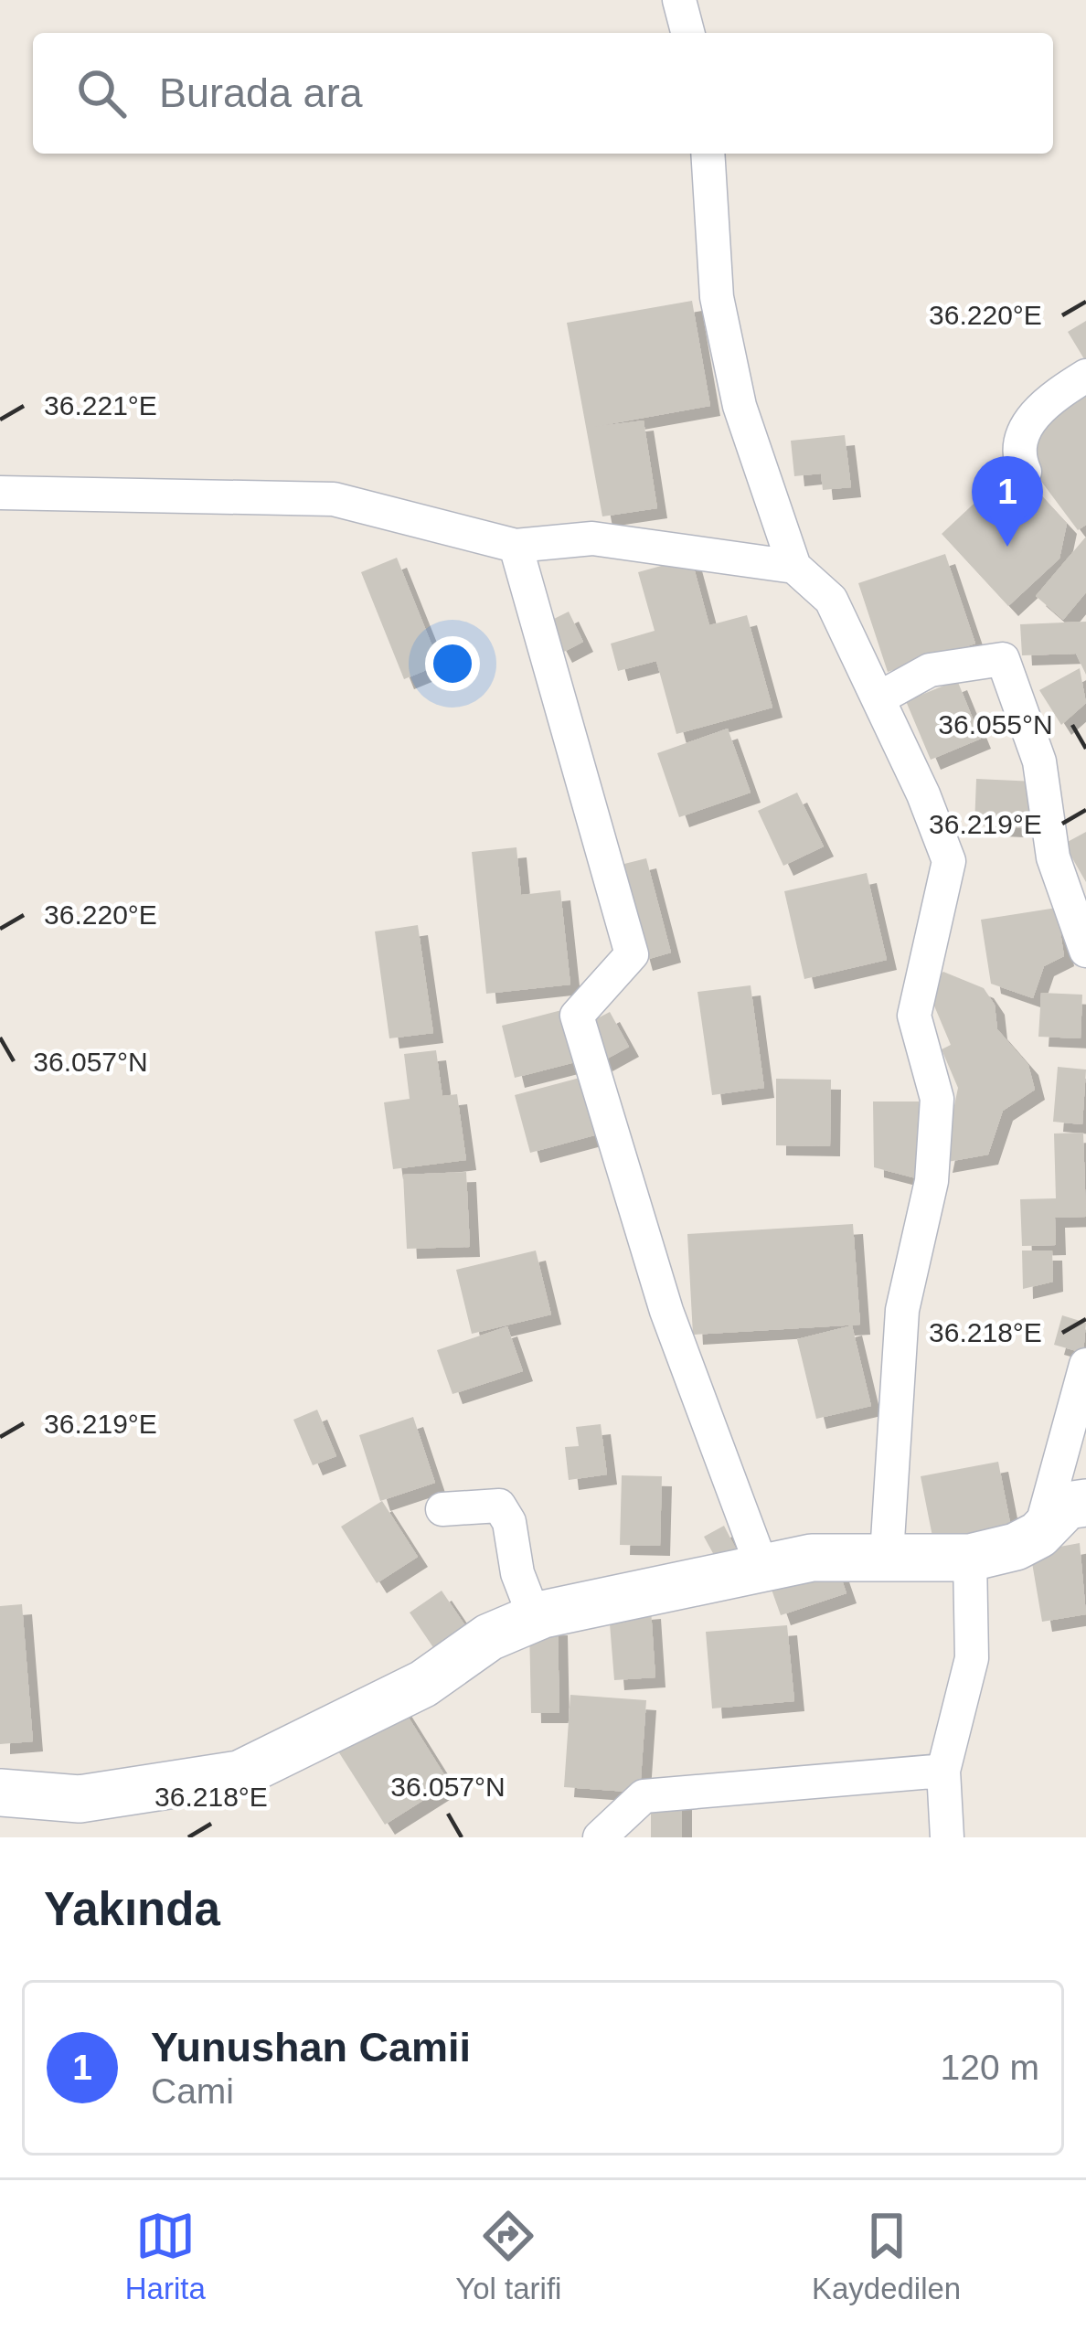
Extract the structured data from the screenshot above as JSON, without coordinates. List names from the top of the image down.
{
  "page": {
    "search": "Burada ara",
    "pins": "1",
    "heading": "Yakında",
    "list": [
      {
        "mark": "1",
        "name": "Yunushan Camii",
        "note": "Cami",
        "value": "120 m"
      }
    ],
    "nav": ["Harita", "Yol tarifi", "Kaydedilen"]
  },
  "coordinates": [
    "36.220°E",
    "36.221°E",
    "36.055°N",
    "36.219°E",
    "36.057°N",
    "36.218°E"
  ]
}
